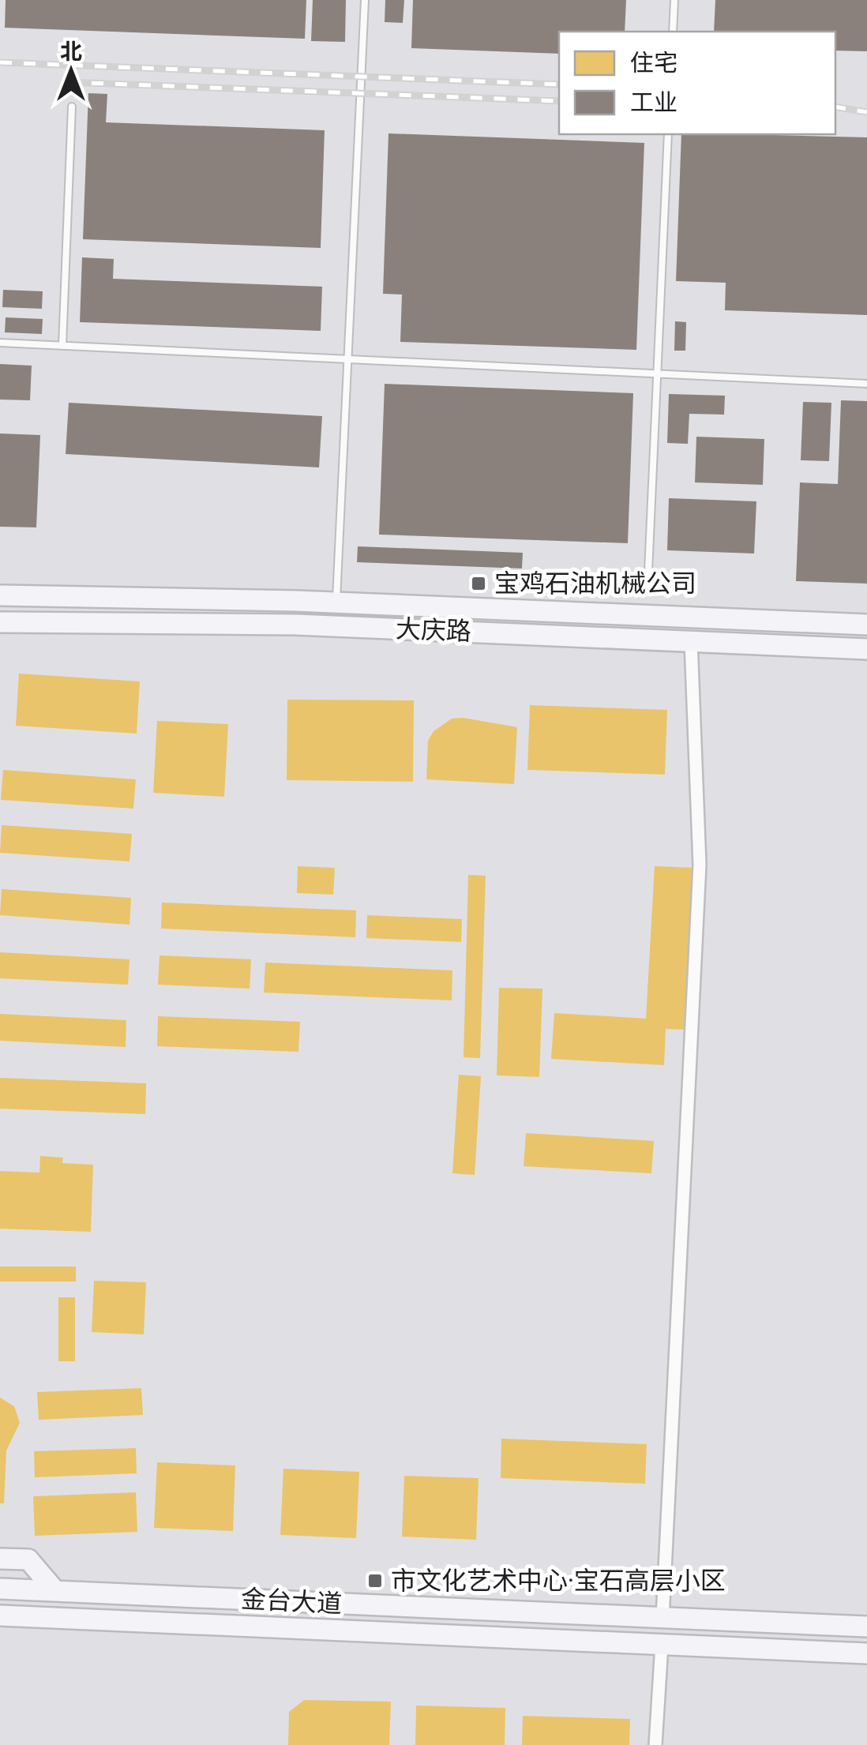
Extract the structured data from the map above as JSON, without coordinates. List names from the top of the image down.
{
  "streets": {
    "main road": ["大庆路", "金台大道"]
  },
  "places": {
    "transit": ["宝鸡石油机械公司", "市文化艺术中心·宝石高层小区"]
  },
  "legend": ["住宅", "工业"],
  "north": "top"
}
